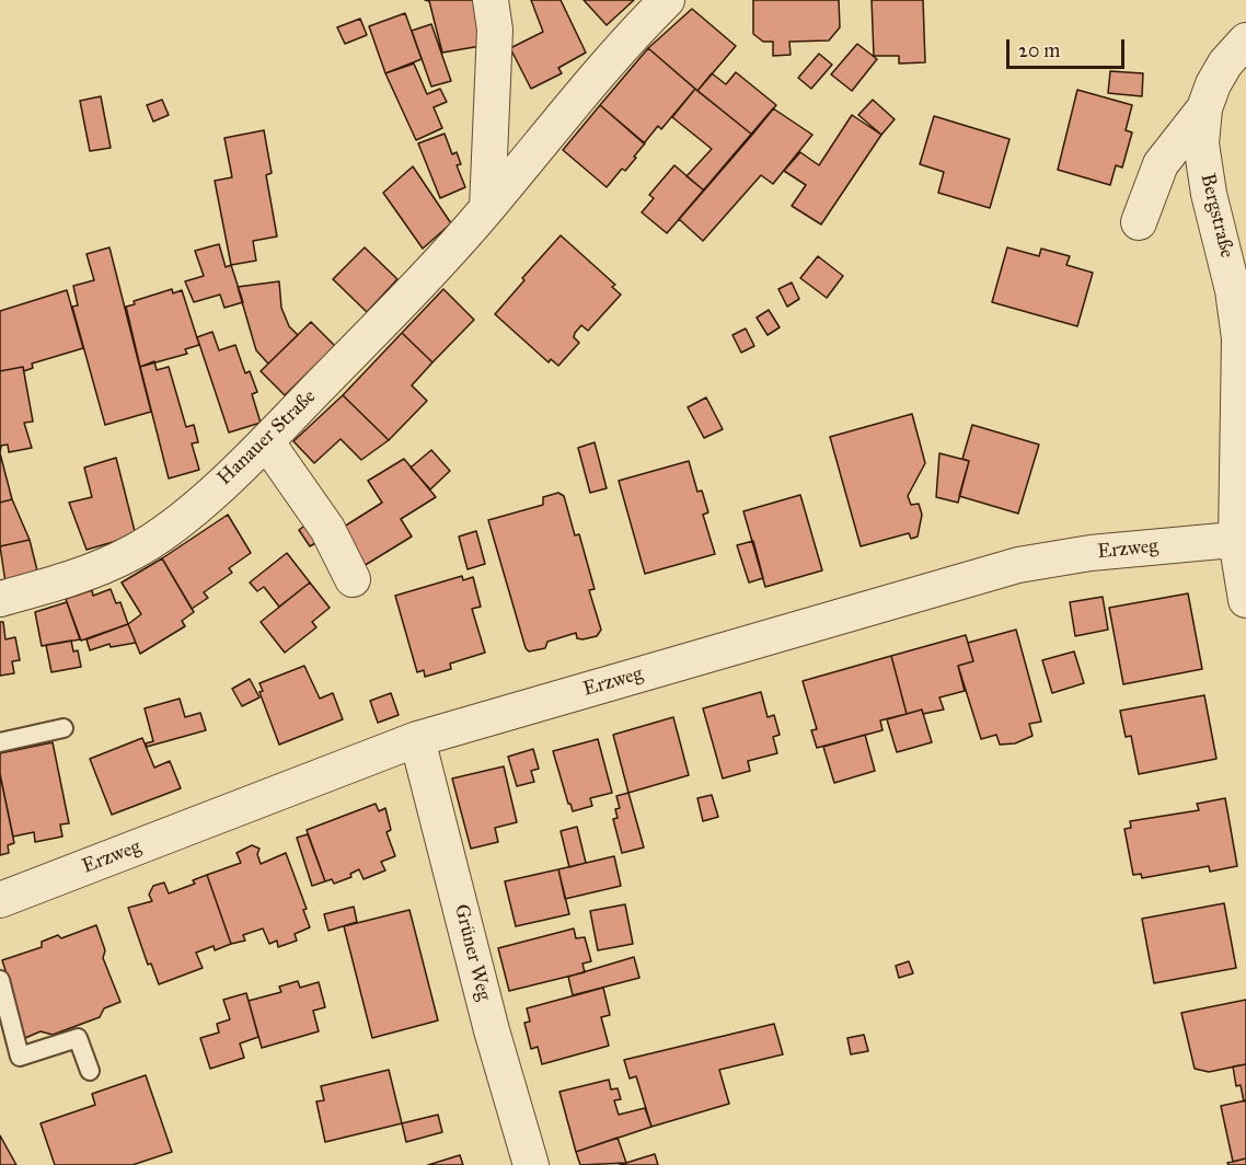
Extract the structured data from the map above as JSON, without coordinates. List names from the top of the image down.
{
  "streets": {
    "street": [
      "Bergstraße",
      "Hanauer Straße",
      "Erzweg",
      "Grüner Weg"
    ]
  },
  "crossings": [
    ["Bergstraße", "Erzweg"],
    ["Erzweg", "Grüner Weg"]
  ],
  "scale_bar": "20 m"
}
